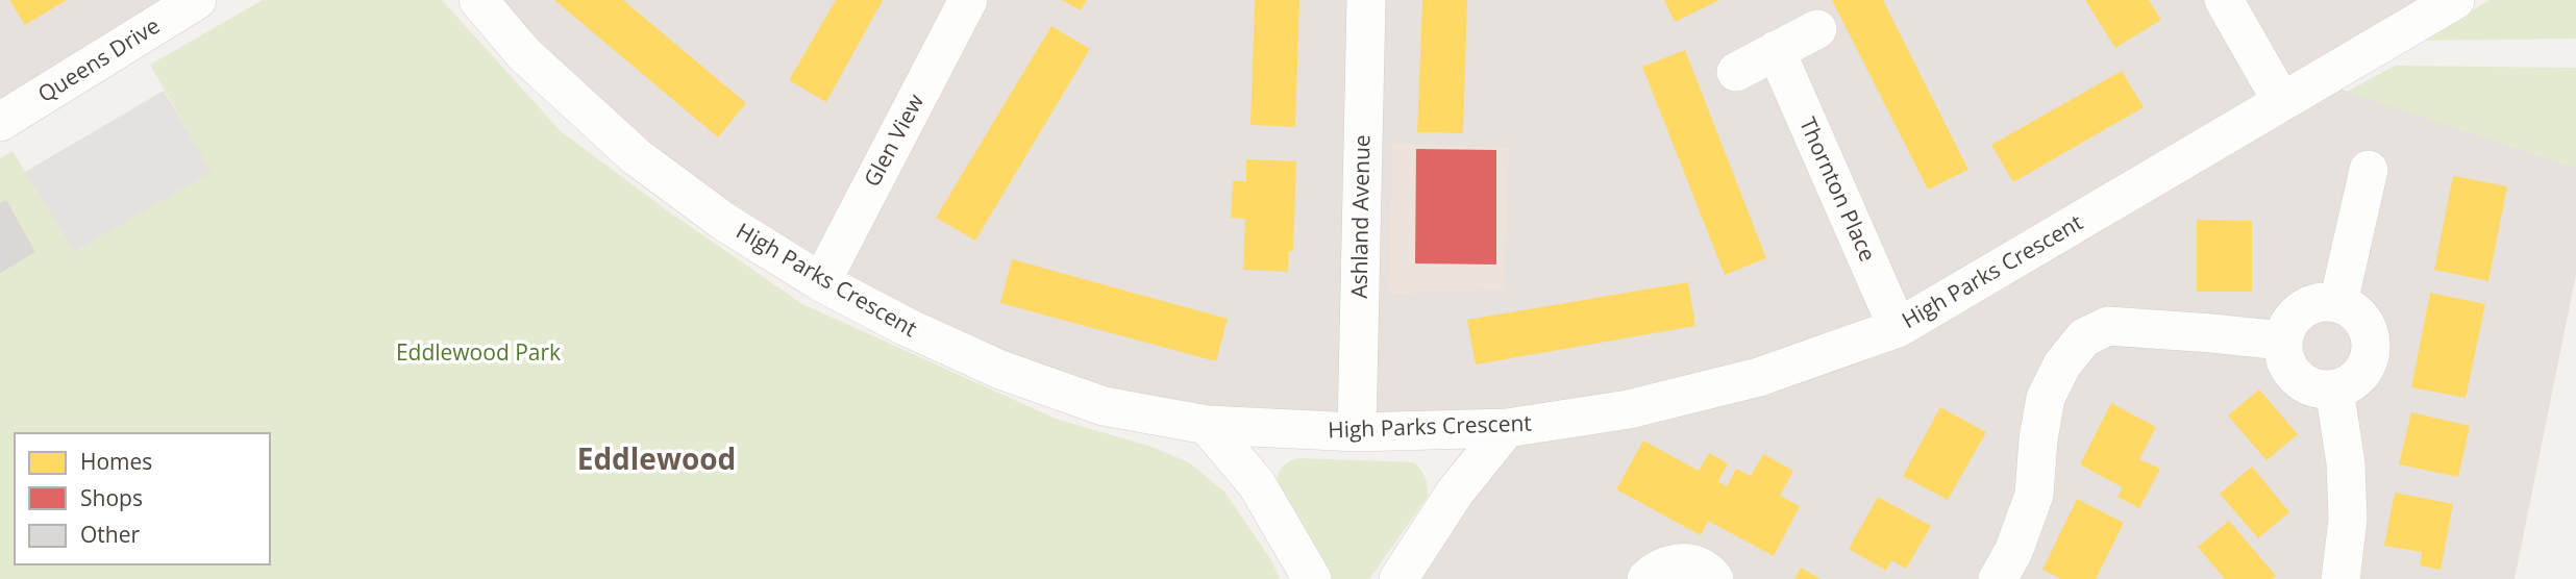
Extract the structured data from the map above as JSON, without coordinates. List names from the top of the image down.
{
  "streets": {
    "street": [
      "Queens Drive",
      "Glen View",
      "Thornton Place",
      "Ashland Avenue",
      "High Parks Crescent"
    ]
  },
  "crossings": [
    ["Glen View", "High Parks Crescent"],
    ["Thornton Place", "High Parks Crescent"],
    ["Ashland Avenue", "High Parks Crescent"]
  ],
  "districts": ["Eddlewood"],
  "parks": ["Eddlewood Park"],
  "legend": ["Homes", "Shops", "Other"]
}
